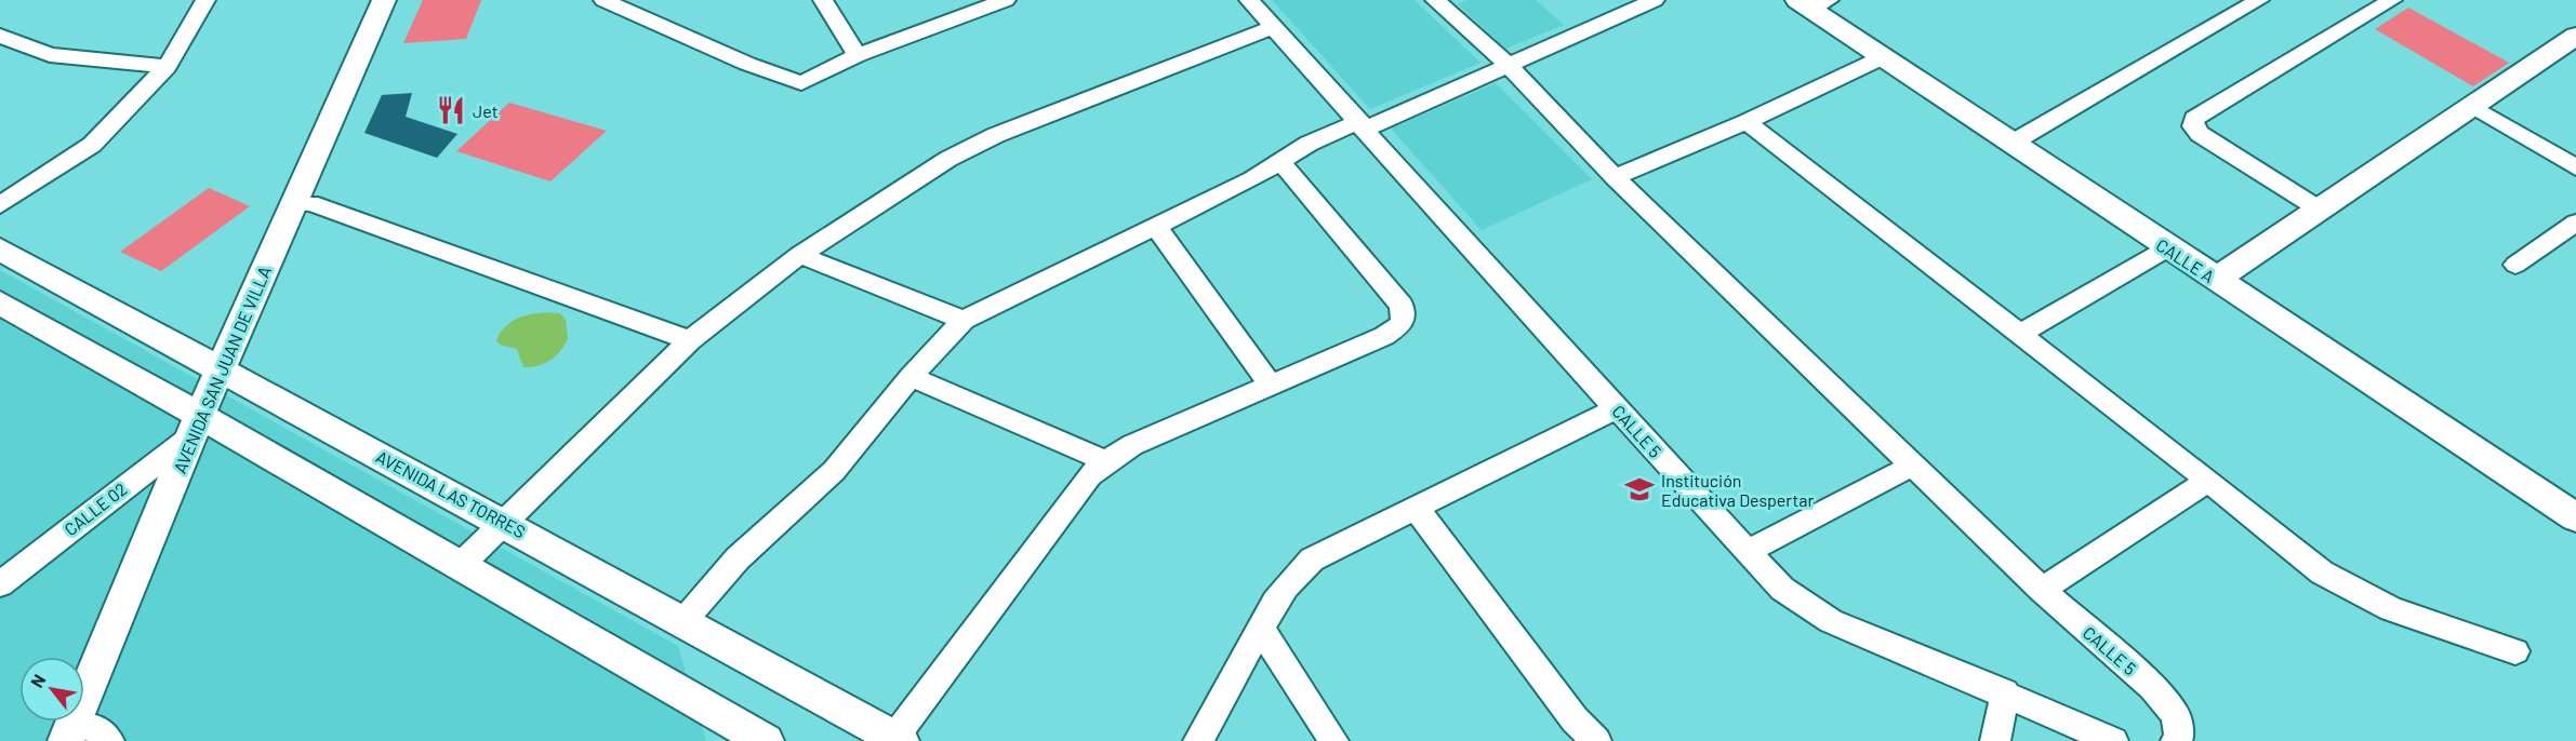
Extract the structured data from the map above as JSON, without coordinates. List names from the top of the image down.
{
  "streets": {
    "street": [
      "CALLE A",
      "AVENIDA SAN JUAN DE VILLA",
      "CALLE 5",
      "AVENIDA LAS TORRES",
      "CALLE 02"
    ]
  },
  "crossings": [
    ["AVENIDA SAN JUAN DE VILLA", "AVENIDA LAS TORRES"],
    ["AVENIDA SAN JUAN DE VILLA", "CALLE 02"]
  ],
  "places": {
    "restaurant": ["Jet"],
    "school or university": ["Institución Educativa Despertar"]
  },
  "north": "top left"
}
